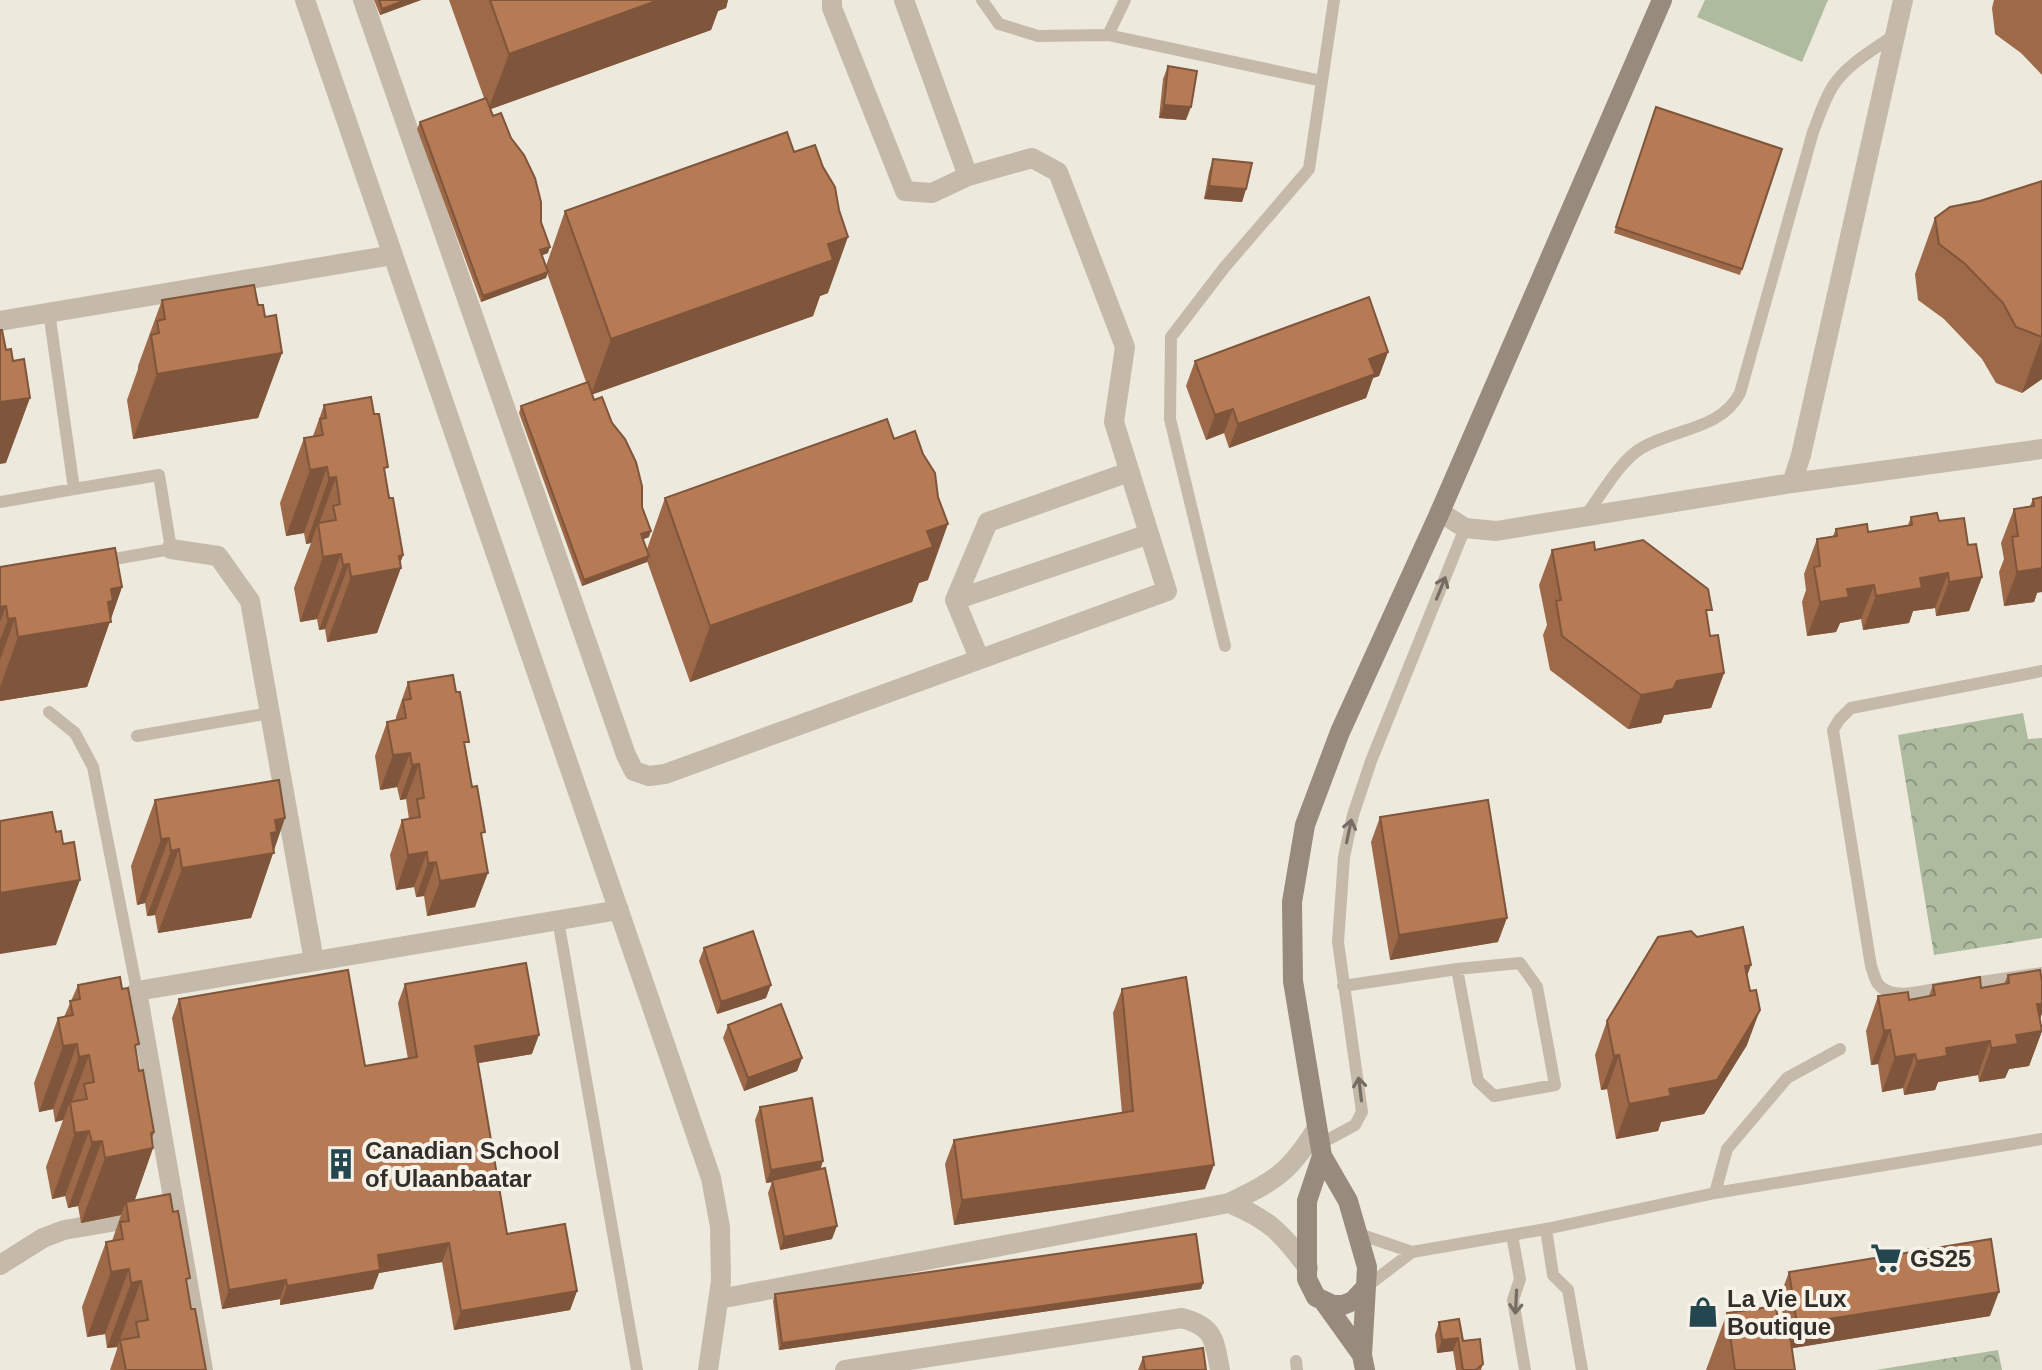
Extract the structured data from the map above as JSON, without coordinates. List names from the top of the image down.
{
  "places": {
    "building": ["Canadian School of Ulaanbaatar"],
    "supermarket": ["GS25"],
    "shop": ["La Vie Lux Boutique"]
  }
}
